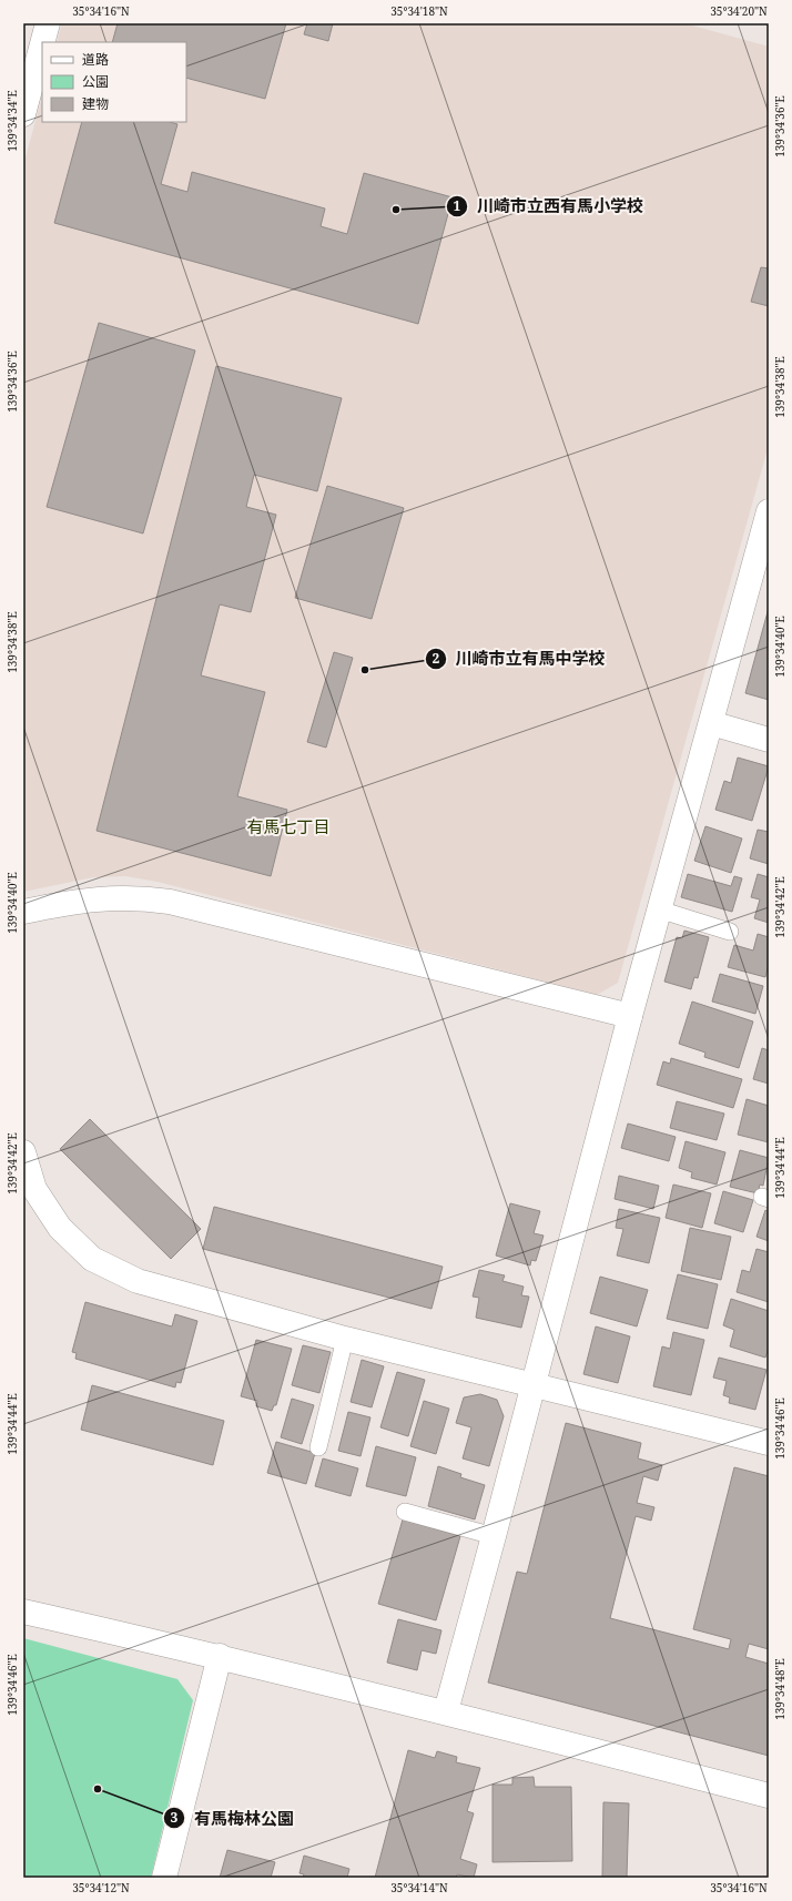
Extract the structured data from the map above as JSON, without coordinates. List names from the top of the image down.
{
  "districts": ["有馬七丁目"],
  "places": ["川崎市立西有馬小学校", "川崎市立有馬中学校", "有馬梅林公園"],
  "legend": ["道路", "公園", "建物"],
  "coordinates": [
    "35°34'16\"N",
    "35°34'18\"N",
    "35°34'20\"N",
    "139°34'34\"E",
    "139°34'36\"E",
    "139°34'38\"E",
    "139°34'40\"E",
    "139°34'42\"E",
    "139°34'44\"E",
    "139°34'46\"E",
    "139°34'48\"E",
    "35°34'12\"N",
    "35°34'14\"N"
  ]
}
